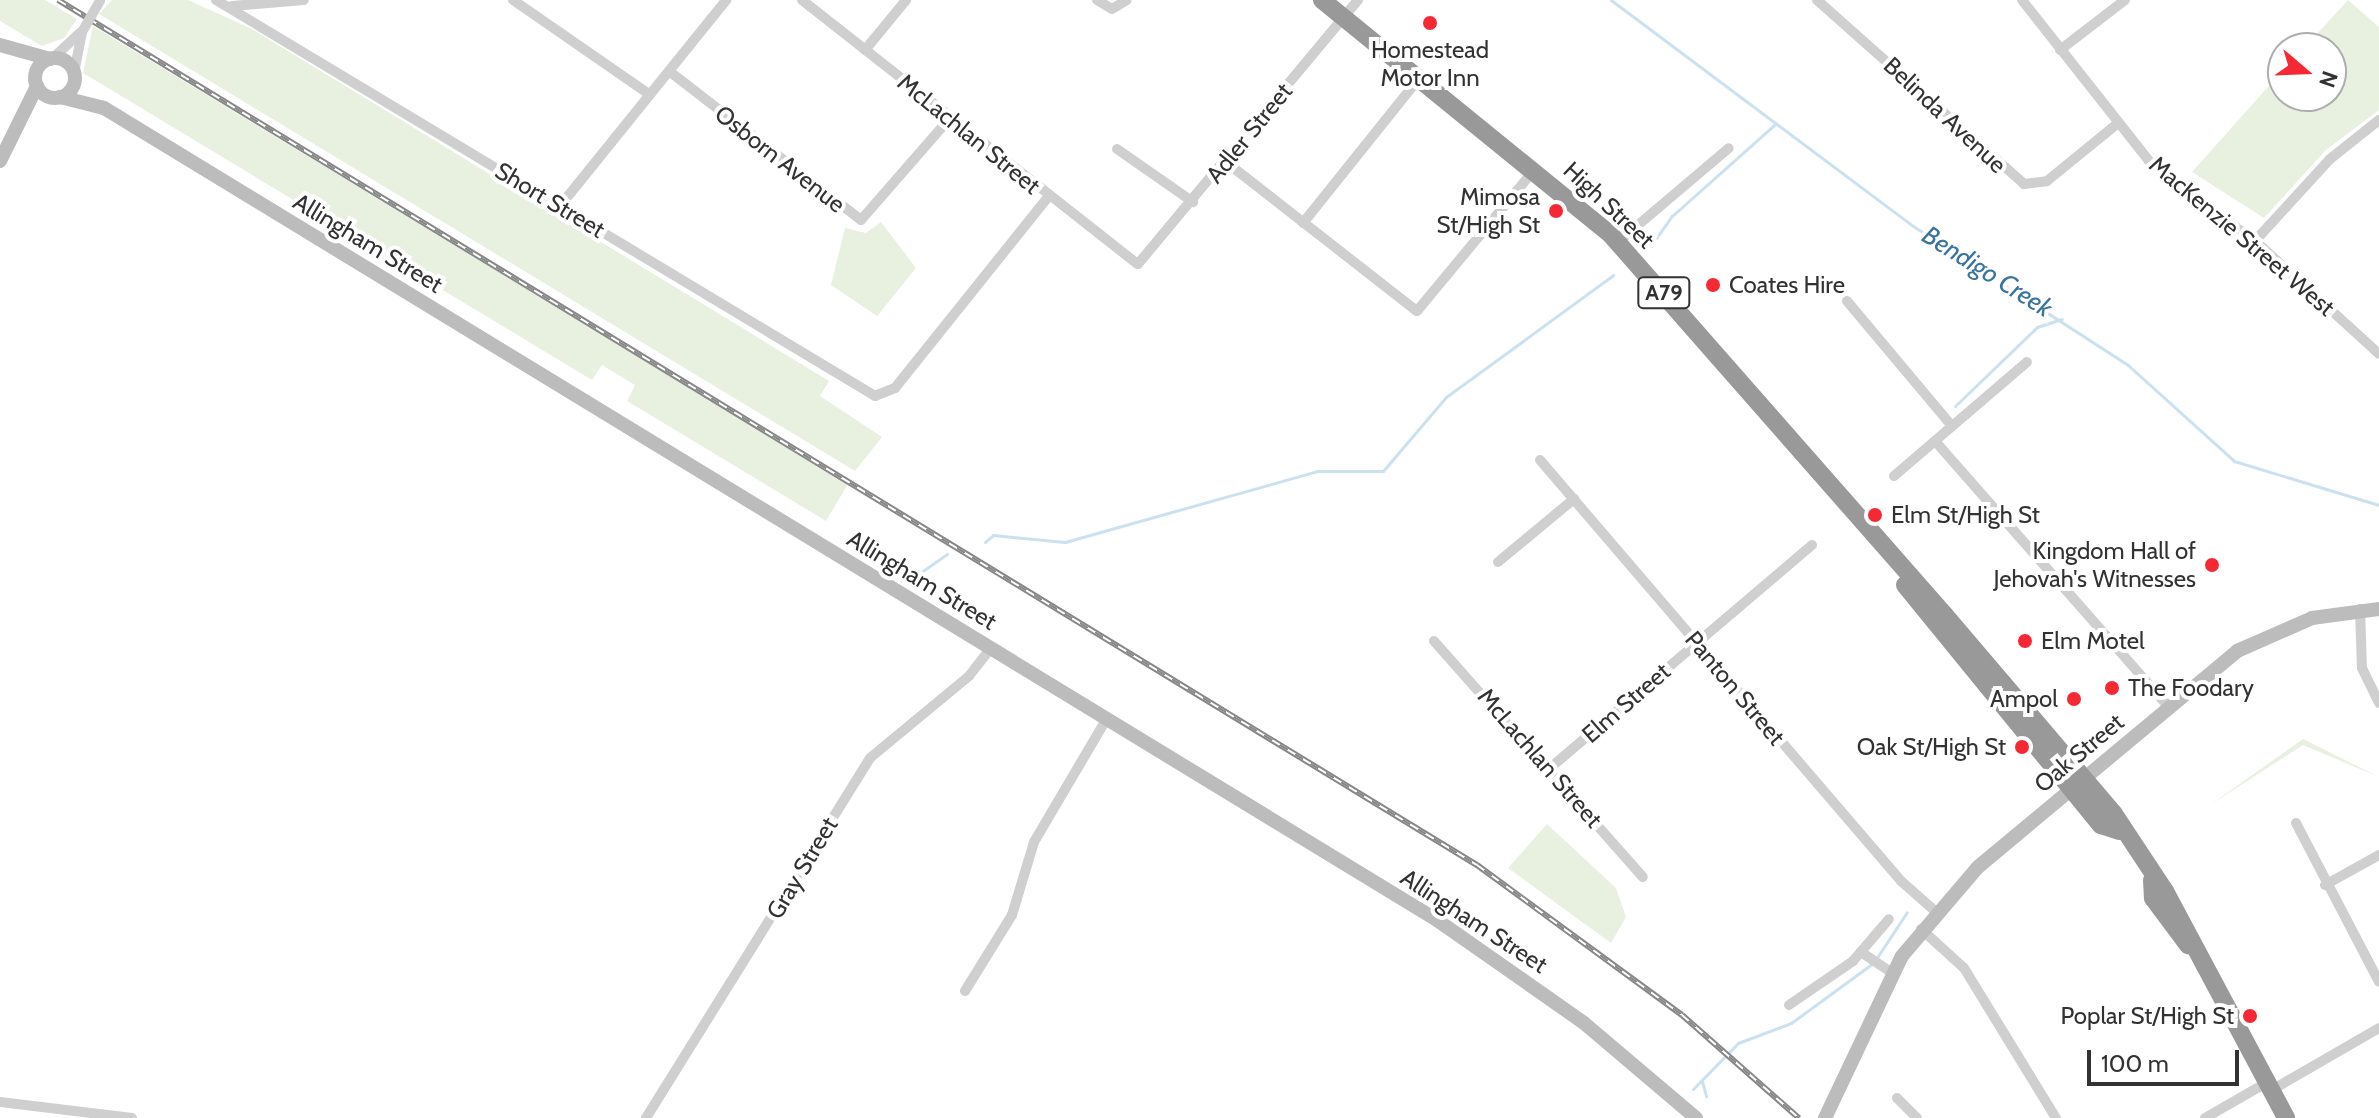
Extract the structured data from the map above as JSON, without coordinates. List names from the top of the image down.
{
  "streets": {
    "highway": ["High Street", "A79"],
    "street": [
      "Belinda Avenue",
      "Adler Street",
      "McLachlan Street",
      "Osborn Avenue",
      "Short Street",
      "MacKenzie Street West",
      "Allingham Street",
      "Panton Street",
      "Elm Street",
      "Oak Street",
      "Gray Street"
    ]
  },
  "crossings": [
    ["Belinda Avenue", "MacKenzie Street West"],
    ["Adler Street", "McLachlan Street"],
    ["Adler Street", "High Street"],
    ["McLachlan Street", "Osborn Avenue"],
    ["McLachlan Street", "Short Street"],
    ["McLachlan Street", "Elm Street"],
    ["High Street", "Oak Street"],
    ["Allingham Street", "Gray Street"],
    ["Panton Street", "Elm Street"],
    ["Panton Street", "Oak Street"]
  ],
  "water": ["Bendigo Creek"],
  "places": [
    "Homestead Motor Inn",
    "Mimosa St/High St",
    "Coates Hire",
    "Elm St/High St",
    "Kingdom Hall of Jehovah's Witnesses",
    "Elm Motel",
    "The Foodary",
    "Ampol",
    "Oak St/High St",
    "Poplar St/High St"
  ],
  "scale_bar": "100 m",
  "north": "right"
}
